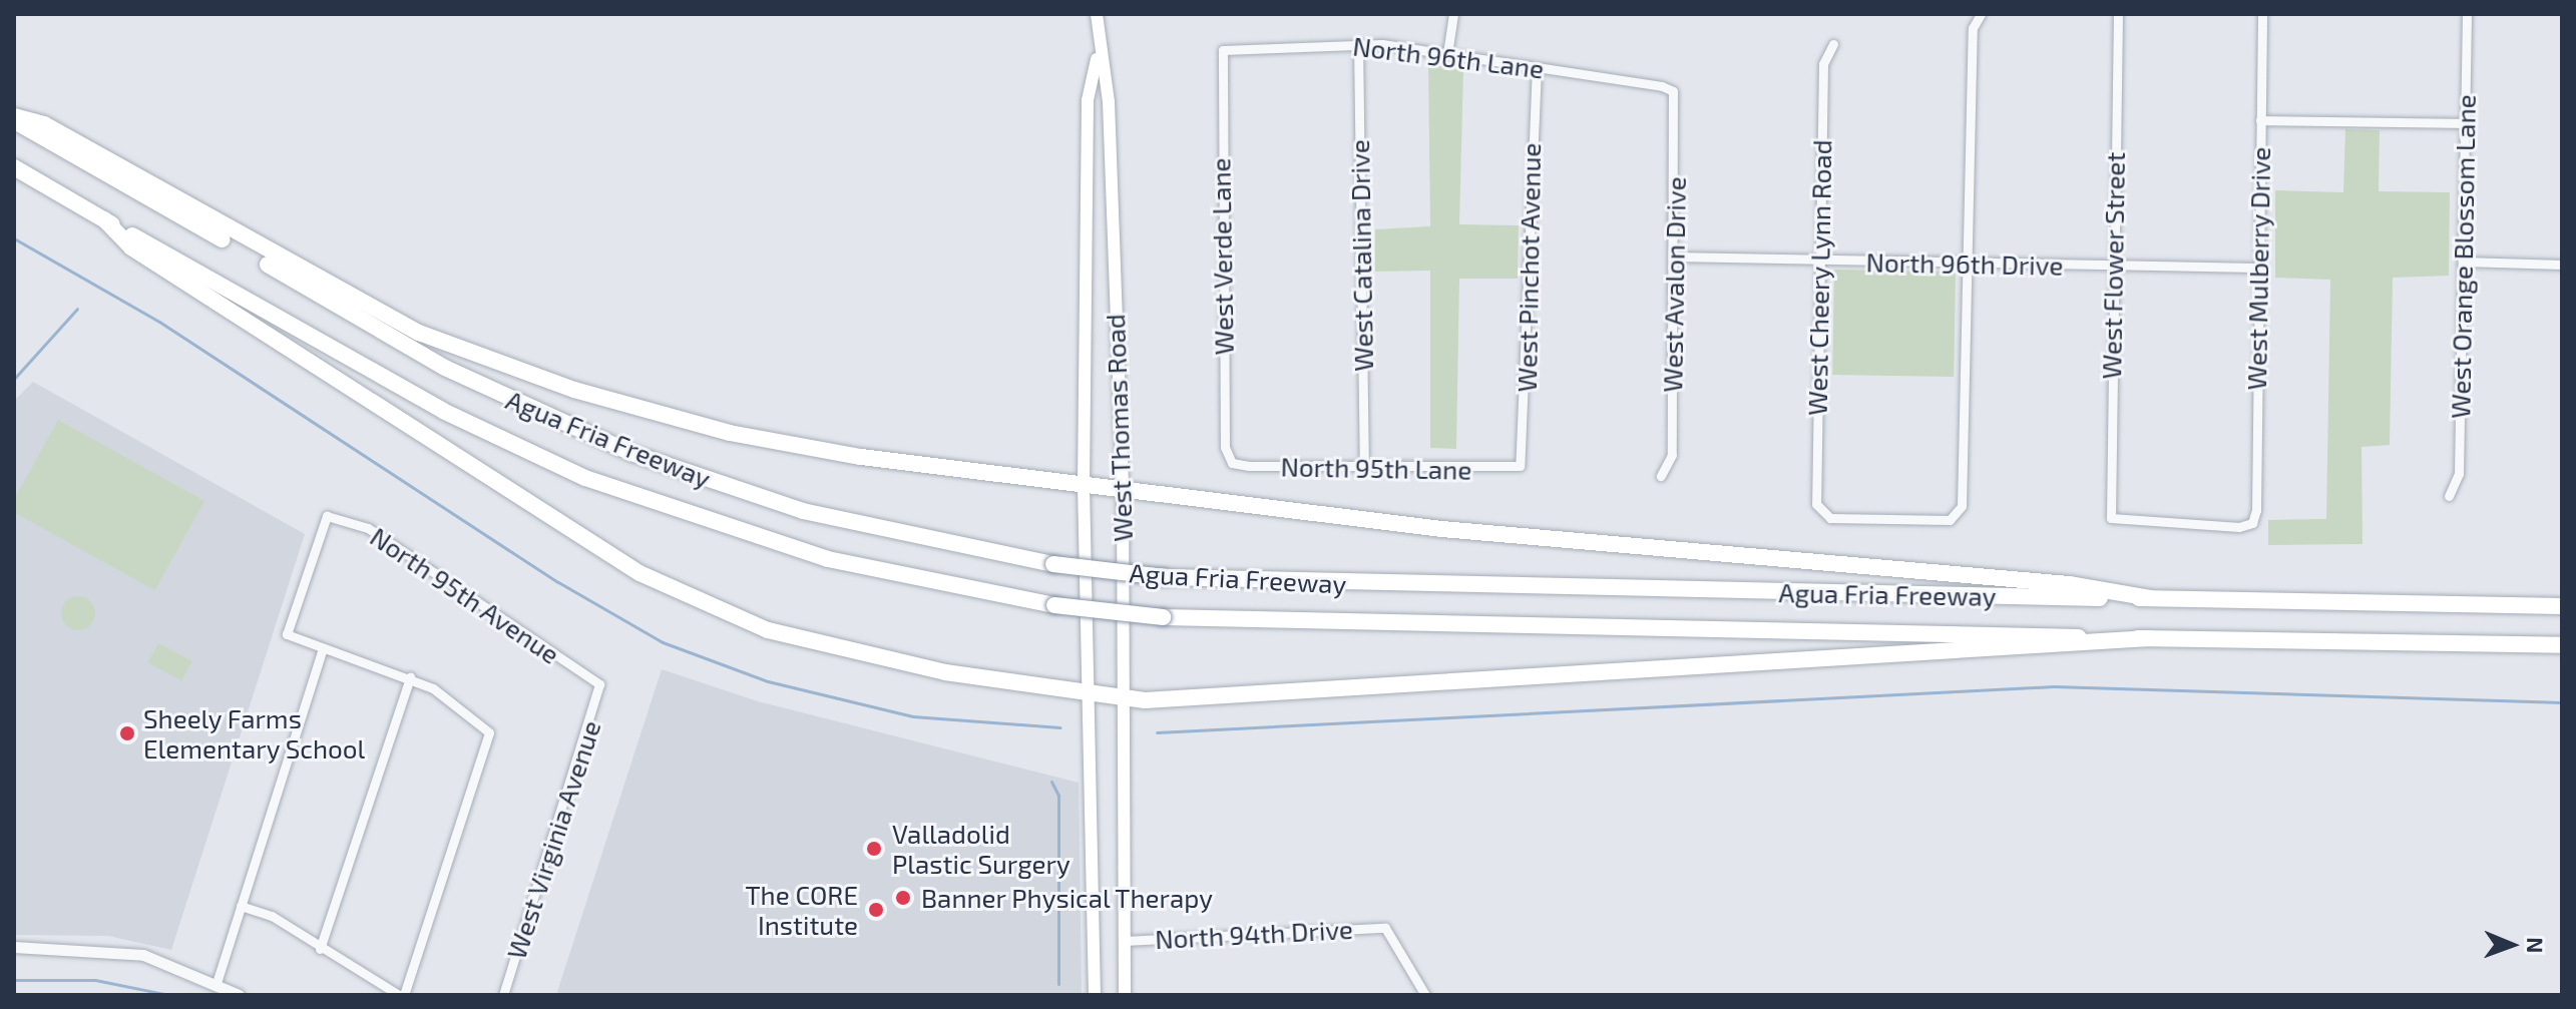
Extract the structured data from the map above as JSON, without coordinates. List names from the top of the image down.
{
  "streets": {
    "highway": ["Agua Fria Freeway"],
    "main road": ["West Thomas Road"],
    "street": [
      "North 96th Lane",
      "West Catalina Drive",
      "West Verde Lane",
      "West Orange Blossom Lane",
      "North 96th Drive",
      "West Flower Street",
      "West Pinchot Avenue",
      "West Mulberry Drive",
      "West Cheery Lynn Road",
      "West Avalon Drive",
      "North 95th Lane",
      "North 95th Avenue",
      "West Virginia Avenue",
      "North 94th Drive"
    ]
  },
  "crossings": [
    ["North 96th Lane", "West Catalina Drive"],
    ["North 96th Lane", "West Verde Lane"],
    ["North 96th Lane", "West Pinchot Avenue"],
    ["North 96th Lane", "West Avalon Drive"],
    ["West Catalina Drive", "North 95th Lane"],
    ["West Verde Lane", "North 95th Lane"],
    ["North 96th Drive", "West Flower Street"],
    ["North 96th Drive", "West Mulberry Drive"],
    ["North 96th Drive", "West Cheery Lynn Road"],
    ["North 96th Drive", "West Avalon Drive"],
    ["West Flower Street", "West Mulberry Drive"],
    ["West Pinchot Avenue", "North 95th Lane"],
    ["West Thomas Road", "North 94th Drive"],
    ["North 95th Avenue", "West Virginia Avenue"]
  ],
  "places": [
    "Sheely Farms Elementary School",
    "Valladolid Plastic Surgery",
    "Banner Physical Therapy",
    "The CORE Institute"
  ],
  "north": "right"
}
